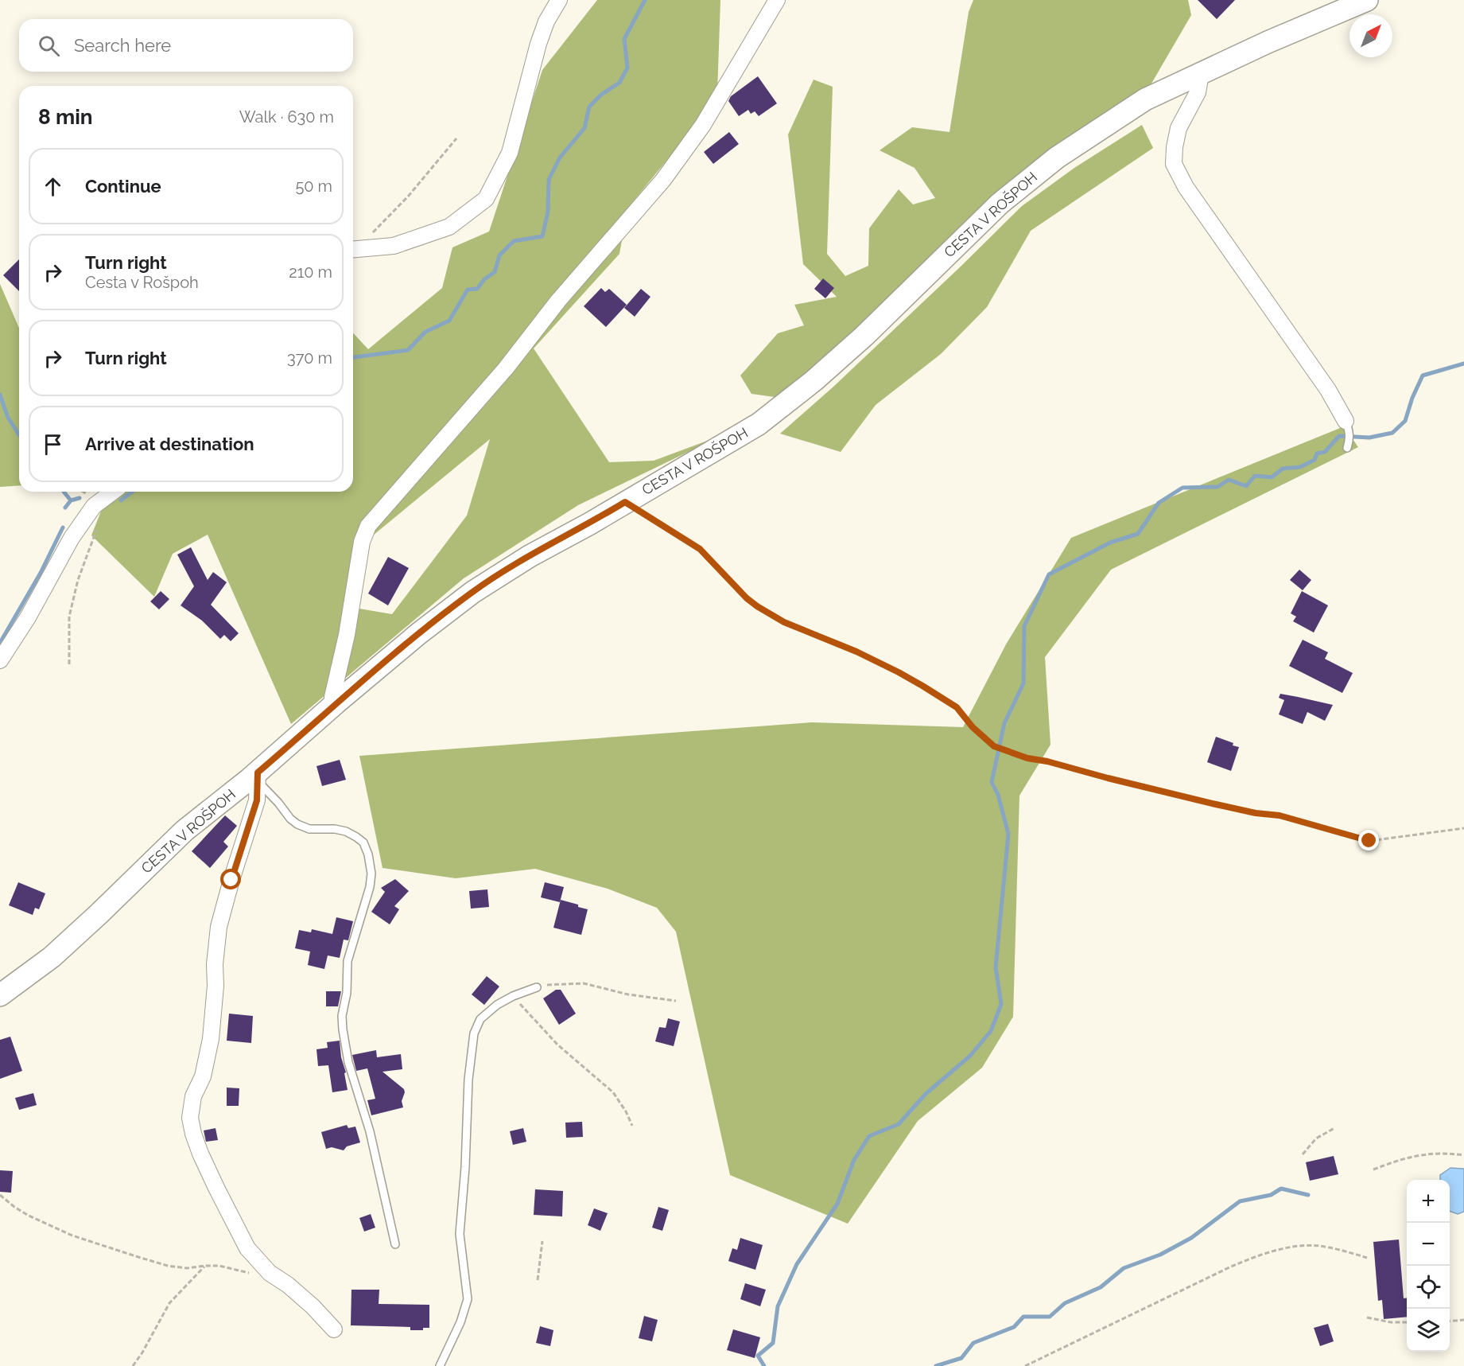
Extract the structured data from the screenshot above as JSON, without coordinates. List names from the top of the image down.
{
  "streets": {
    "street": ["CESTA V ROŠPOH"]
  },
  "north": "top right",
  "page": {
    "search": "Search here",
    "heading": ["8 min", "Walk · 630 m"],
    "list": [
      ["Continue", "50 m"],
      ["Turn right", "Cesta v Rošpoh", "210 m"],
      ["Turn right", "370 m"],
      "Arrive at destination"
    ],
    "map_buttons": ["+", "−"]
  }
}
